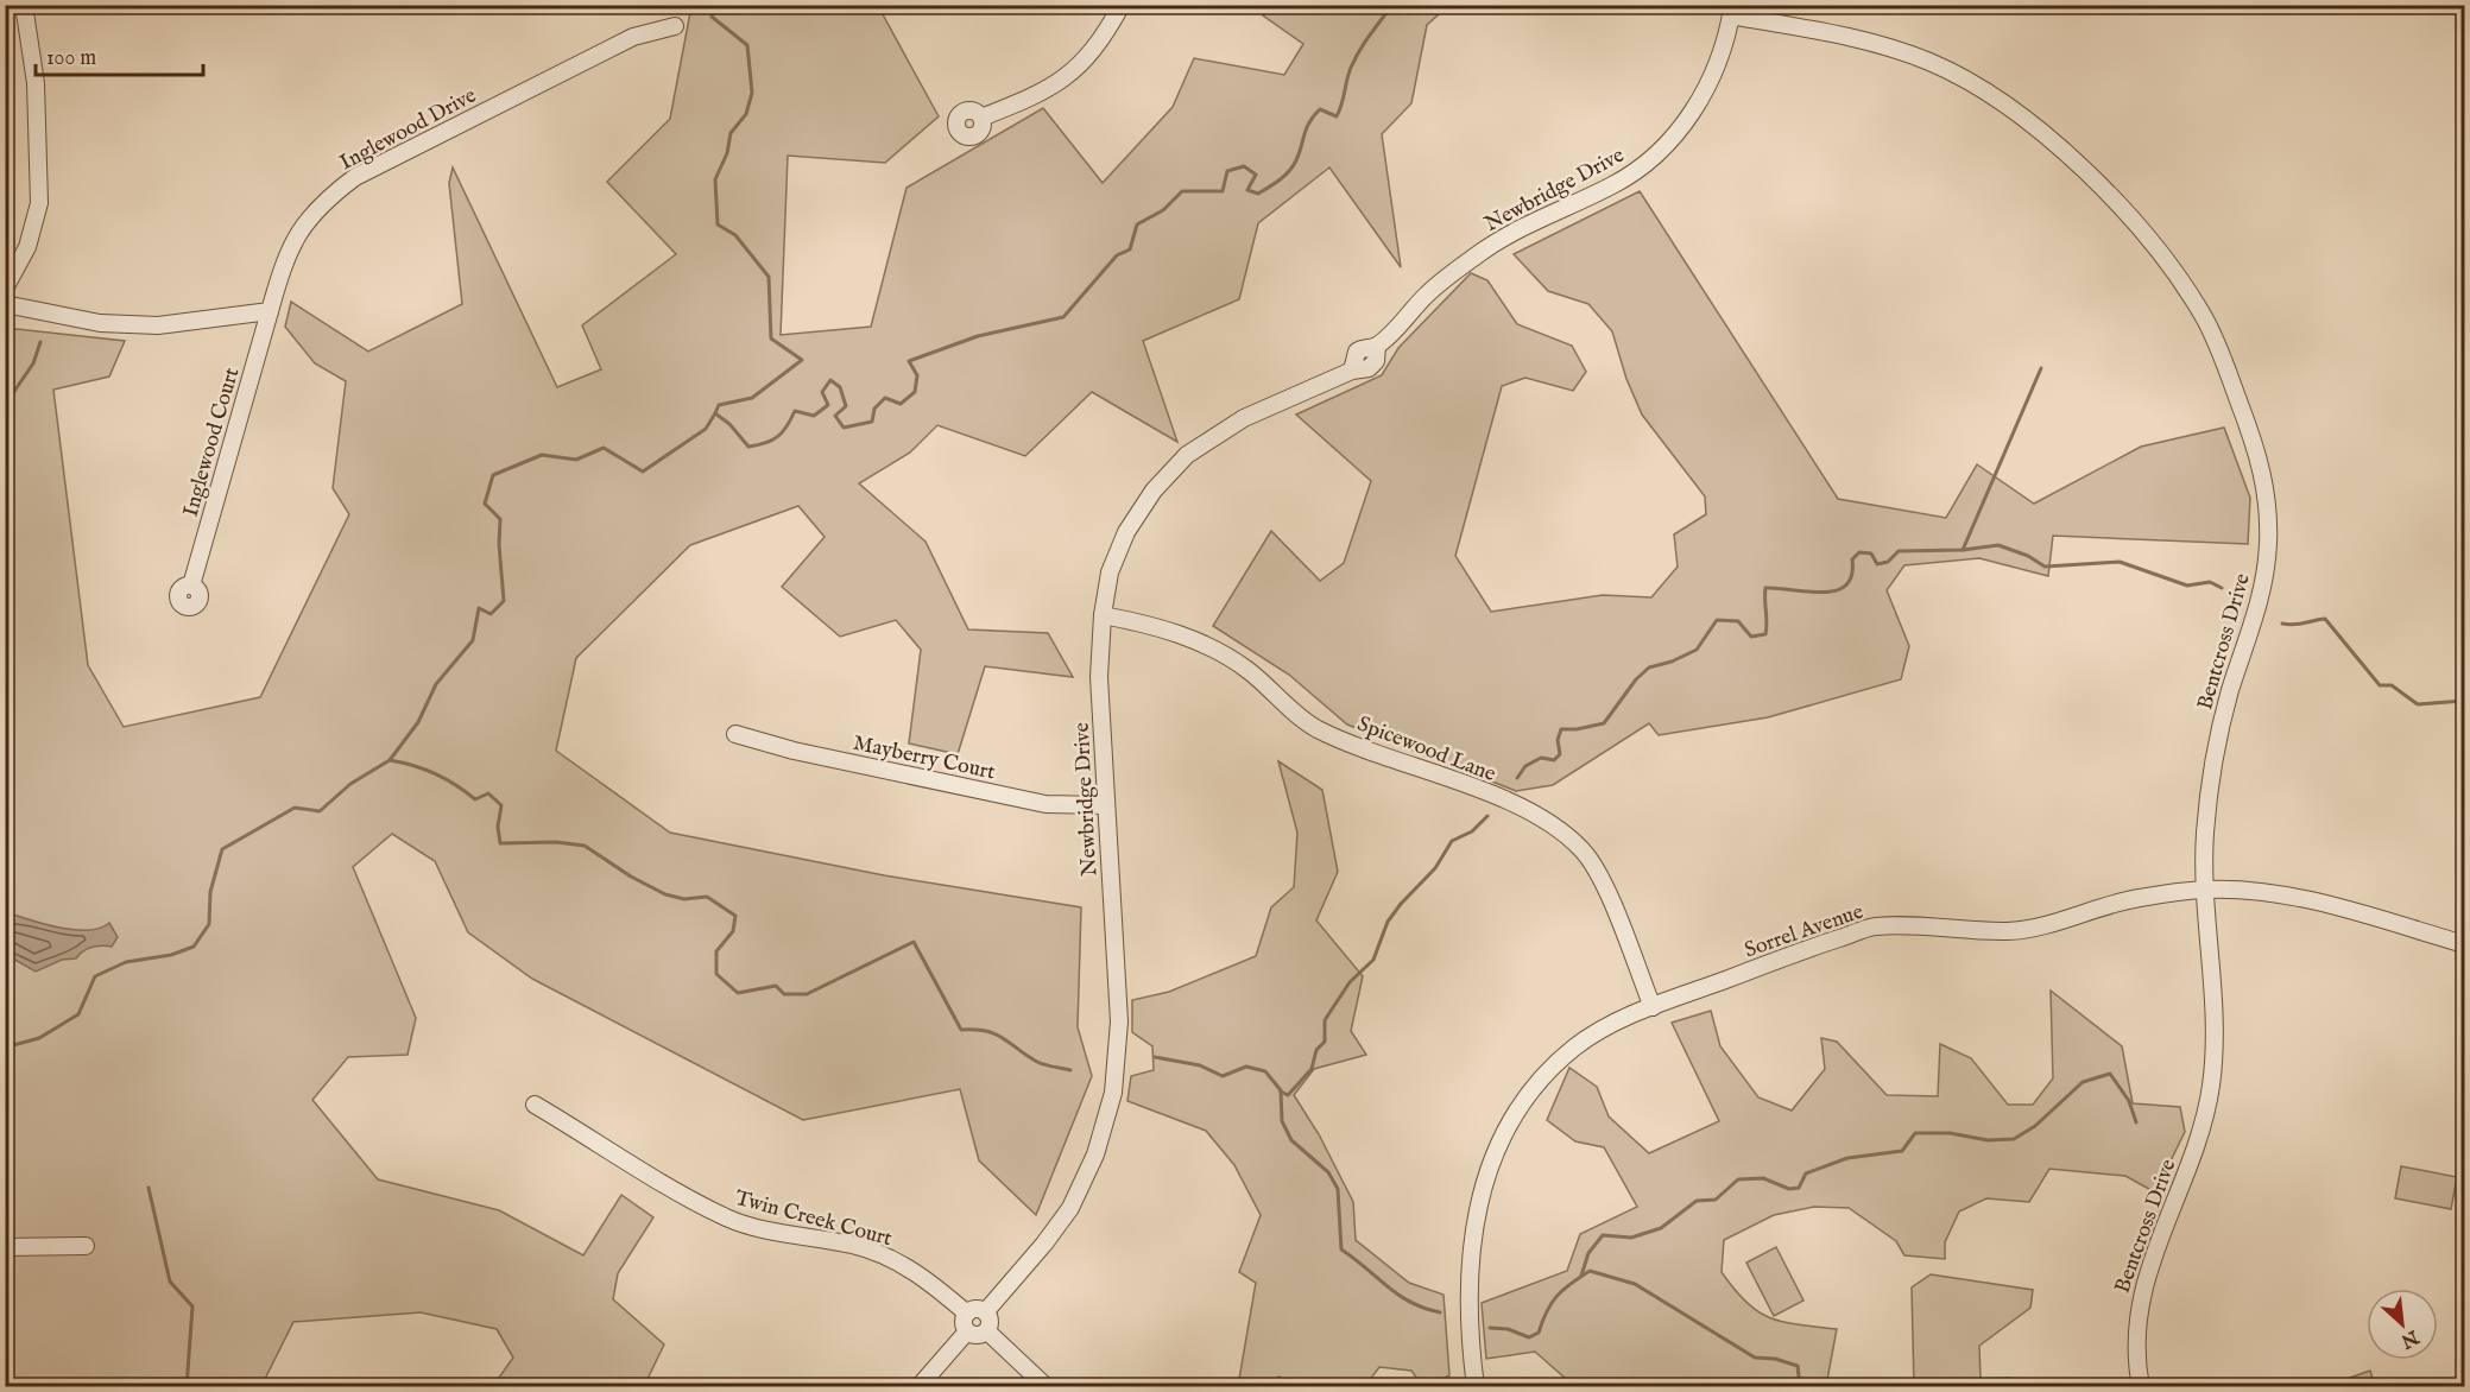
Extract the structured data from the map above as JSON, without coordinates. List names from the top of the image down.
{
  "streets": {
    "street": [
      "Inglewood Drive",
      "Newbridge Drive",
      "Inglewood Court",
      "Bentcross Drive",
      "Spicewood Lane",
      "Mayberry Court",
      "Sorrel Avenue",
      "Twin Creek Court"
    ]
  },
  "crossings": [
    ["Inglewood Drive", "Inglewood Court"],
    ["Newbridge Drive", "Bentcross Drive"],
    ["Newbridge Drive", "Spicewood Lane"],
    ["Newbridge Drive", "Mayberry Court"],
    ["Newbridge Drive", "Twin Creek Court"],
    ["Bentcross Drive", "Sorrel Avenue"],
    ["Spicewood Lane", "Sorrel Avenue"]
  ],
  "scale_bar": "100 m",
  "north": "bottom right"
}
